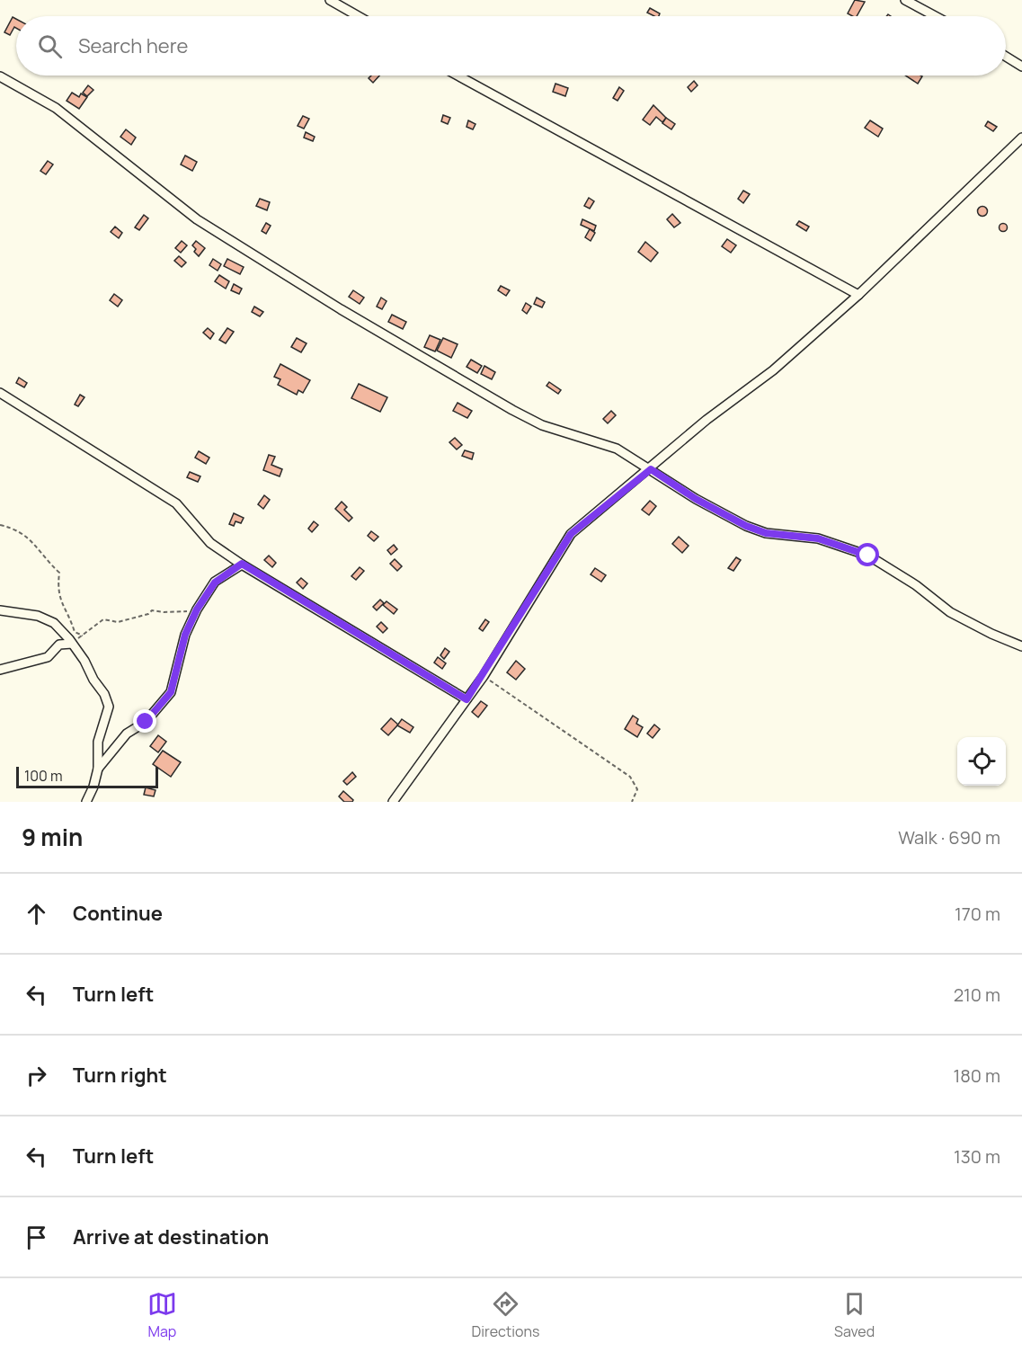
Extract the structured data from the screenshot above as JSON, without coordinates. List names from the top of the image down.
{
  "scale_bar": "100 m",
  "page": {
    "search": "Search here",
    "scale": "100 m",
    "heading": ["9 min", "Walk · 690 m"],
    "list": [
      ["Continue", "170 m"],
      ["Turn left", "210 m"],
      ["Turn right", "180 m"],
      ["Turn left", "130 m"],
      "Arrive at destination"
    ],
    "nav": ["Map", "Directions", "Saved"]
  }
}
